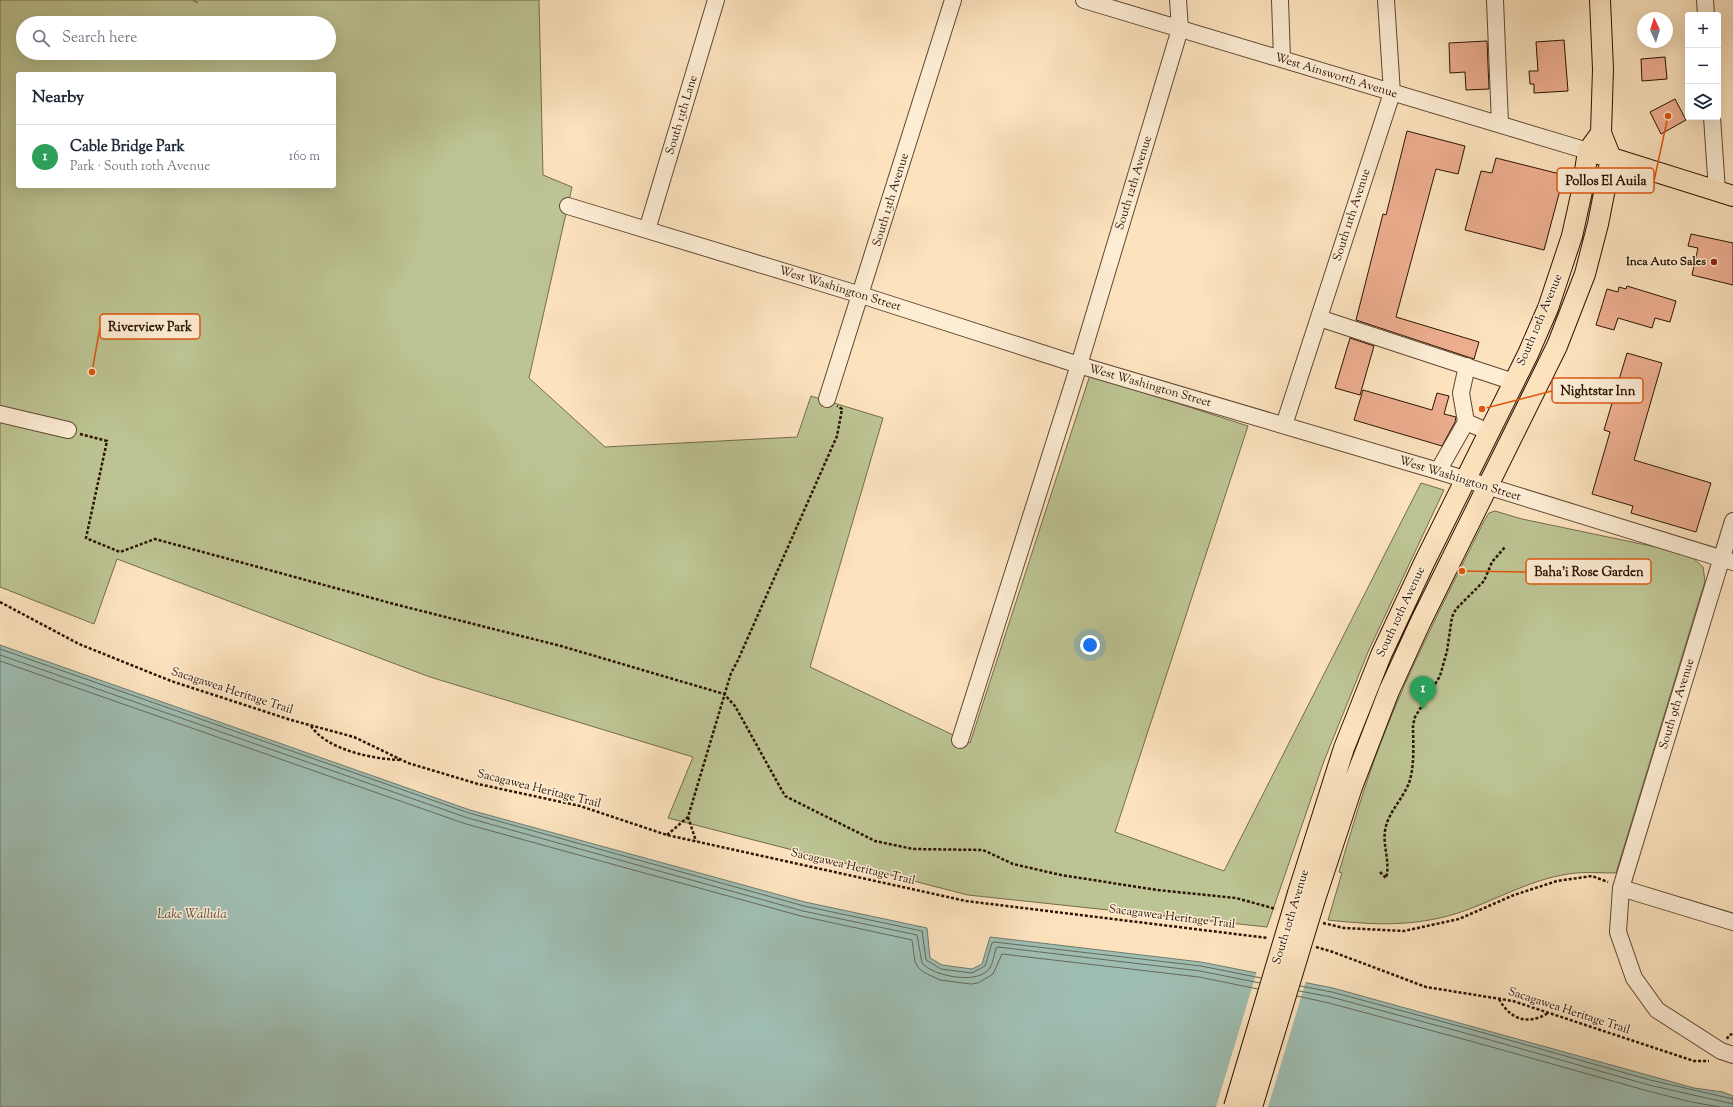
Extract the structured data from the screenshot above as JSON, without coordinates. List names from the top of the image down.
{
  "streets": {
    "main road": ["South 10th Avenue"],
    "street": [
      "West Ainsworth Avenue",
      "South 13th Lane",
      "South 12th Avenue",
      "South 13th Avenue",
      "South 11th Avenue",
      "West Washington Street",
      "South 9th Avenue"
    ],
    "path": ["Sacagawea Heritage Trail"]
  },
  "crossings": [
    ["West Ainsworth Avenue", "South 12th Avenue"],
    ["West Ainsworth Avenue", "South 11th Avenue"],
    ["West Ainsworth Avenue", "South 10th Avenue"],
    ["South 13th Lane", "West Washington Street"],
    ["South 12th Avenue", "West Washington Street"],
    ["South 13th Avenue", "West Washington Street"],
    ["South 11th Avenue", "West Washington Street"],
    ["West Washington Street", "South 10th Avenue"],
    ["West Washington Street", "South 9th Avenue"],
    ["Sacagawea Heritage Trail", "South 9th Avenue"]
  ],
  "water": ["Lake Wallula"],
  "places": [
    "Pollos El Auila",
    "Inca Auto Sales",
    "Riverview Park",
    "Nightstar Inn",
    "Baha'i Rose Garden"
  ],
  "north": "top",
  "page": {
    "map_buttons": ["+", "−"],
    "search": "Search here",
    "heading": "Nearby",
    "list": [
      {
        "mark": "1",
        "name": "Cable Bridge Park",
        "note": "Park · South 10th Avenue",
        "value": "160 m"
      }
    ],
    "pins": "1"
  }
}
